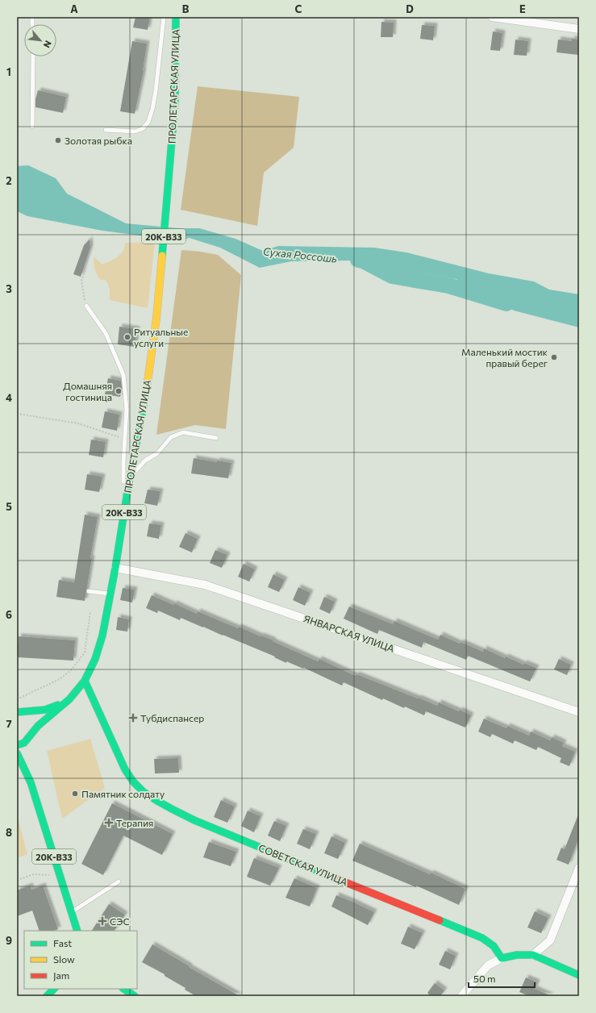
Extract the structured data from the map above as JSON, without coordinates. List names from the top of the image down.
{
  "streets": {
    "main road": ["ПРОЛЕТАРСКАЯ УЛИЦА", "20К-В33", "СОВЕТСКАЯ УЛИЦА"],
    "street": ["ЯНВАРСКАЯ УЛИЦА"]
  },
  "crossings": [
    ["ПРОЛЕТАРСКАЯ УЛИЦА", "20К-В33"],
    ["ПРОЛЕТАРСКАЯ УЛИЦА", "ЯНВАРСКАЯ УЛИЦА"],
    ["ПРОЛЕТАРСКАЯ УЛИЦА", "СОВЕТСКАЯ УЛИЦА"]
  ],
  "water": ["Сухая Россошь"],
  "places": {
    "other": [
      "Золотая рыбка",
      "Ритуальные услуги",
      "Маленький мостик правый берег",
      "Домашняя гостиница",
      "Памятник солдату"
    ],
    "health": ["Тубдиспансер", "Терапия", "СЭС"]
  },
  "legend": ["Fast", "Slow", "Jam"],
  "scale_bar": "50 m",
  "north": "bottom right",
  "grid": {
    "columns": [
      "A",
      "B",
      "C",
      "D",
      "E"
    ],
    "rows": [
      "1",
      "2",
      "3",
      "4",
      "5",
      "6",
      "7",
      "8",
      "9"
    ]
  }
}
